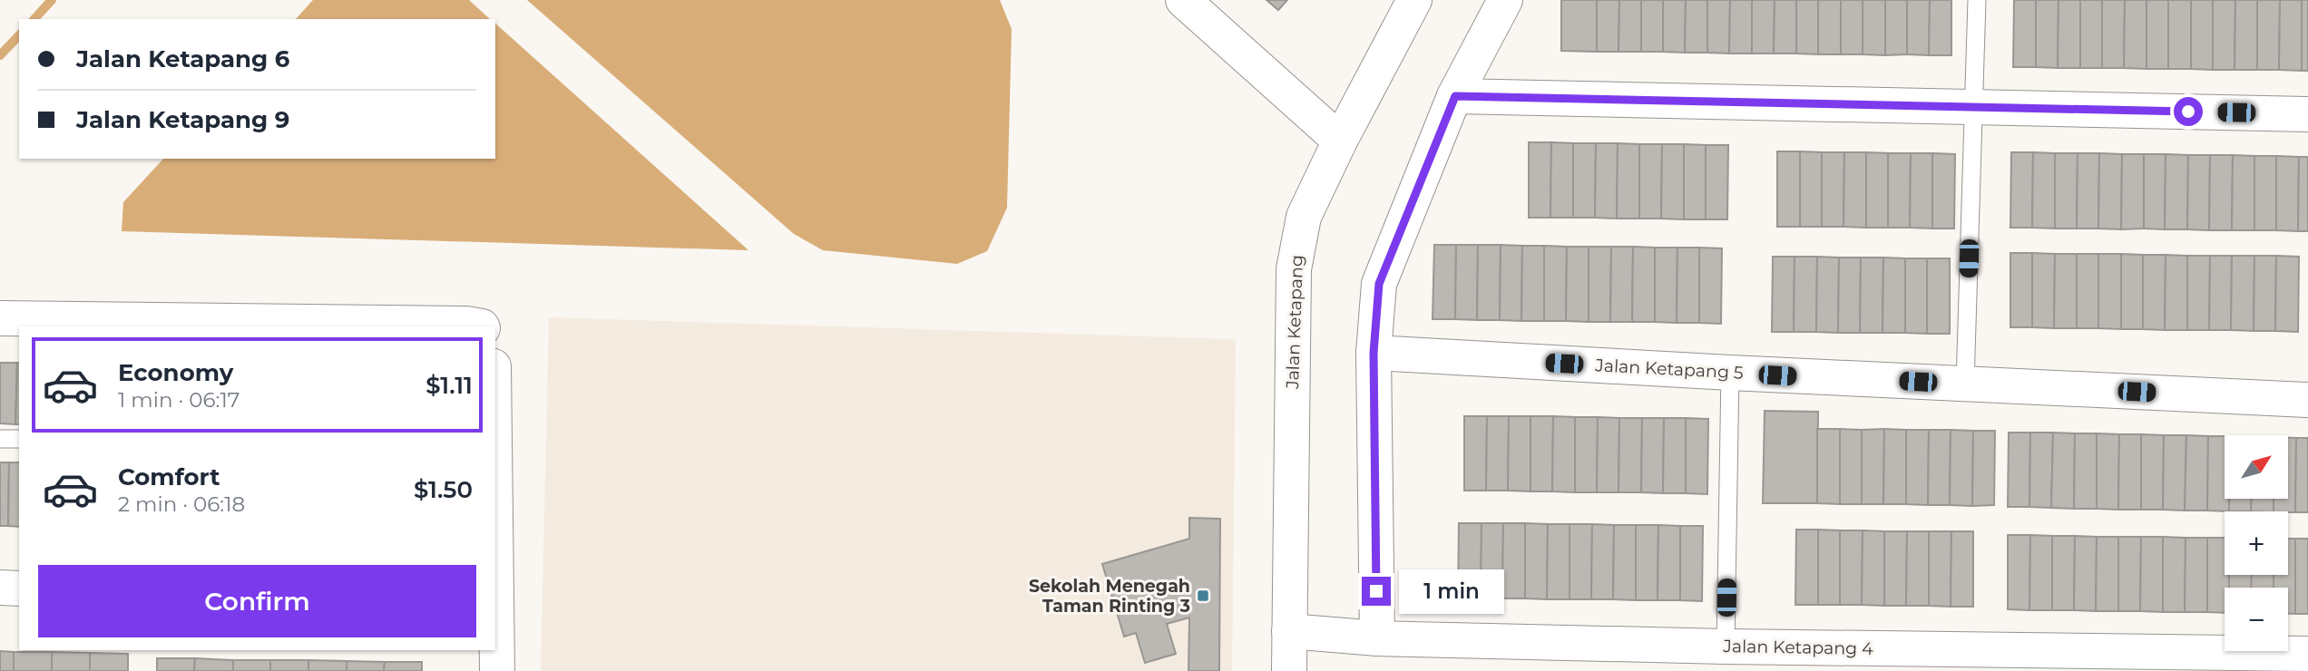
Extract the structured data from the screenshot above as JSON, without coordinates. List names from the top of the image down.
{
  "streets": {
    "street": ["Jalan Ketapang", "Jalan Ketapang 5", "Jalan Ketapang 4"]
  },
  "crossings": [
    ["Jalan Ketapang", "Jalan Ketapang 4"]
  ],
  "places": {
    "transit": ["Sekolah Menegah Taman Rinting 3"]
  },
  "north": "top right",
  "page": {
    "banner": ["Jalan Ketapang 6", "Jalan Ketapang 9"],
    "list": [
      {
        "name": "Economy",
        "note": "1 min · 06:17",
        "value": "$1.11"
      },
      {
        "name": "Comfort",
        "note": "2 min · 06:18",
        "value": "$1.50"
      }
    ],
    "map_buttons": ["+", "−"],
    "buttons": "Confirm",
    "bubble": "1 min"
  }
}
